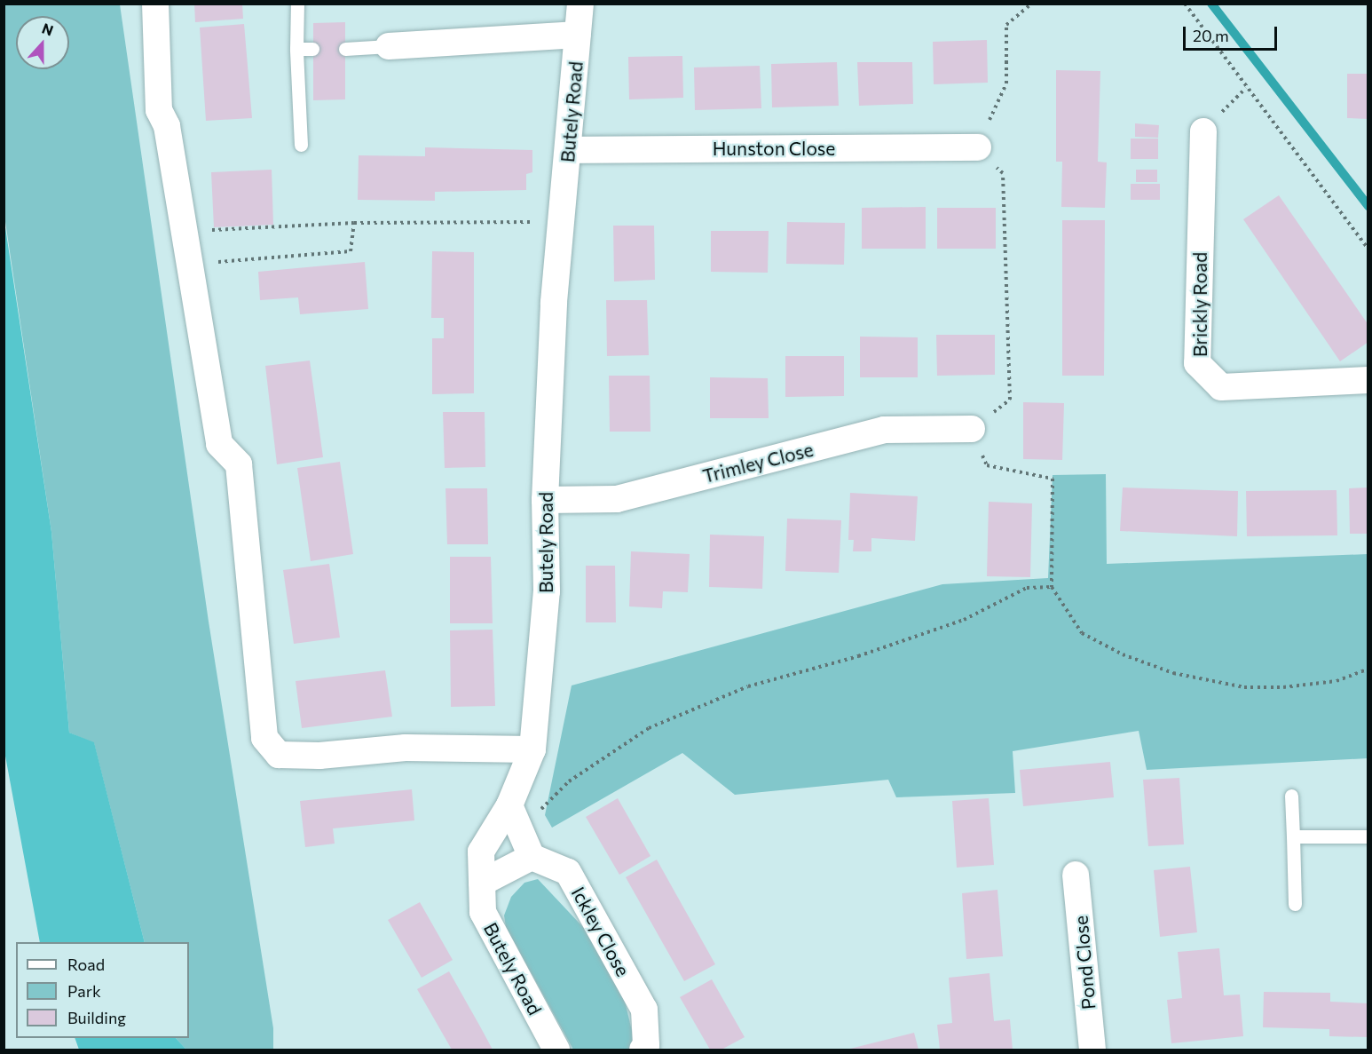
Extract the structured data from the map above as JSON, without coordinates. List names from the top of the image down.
{
  "streets": {
    "street": [
      "Butely Road",
      "Hunston Close",
      "Brickly Road",
      "Trimley Close",
      "Ickley Close",
      "Pond Close"
    ]
  },
  "crossings": [
    ["Butely Road", "Hunston Close"],
    ["Butely Road", "Trimley Close"]
  ],
  "legend": ["Road", "Park", "Building"],
  "scale_bar": "20 m",
  "north": "top"
}
